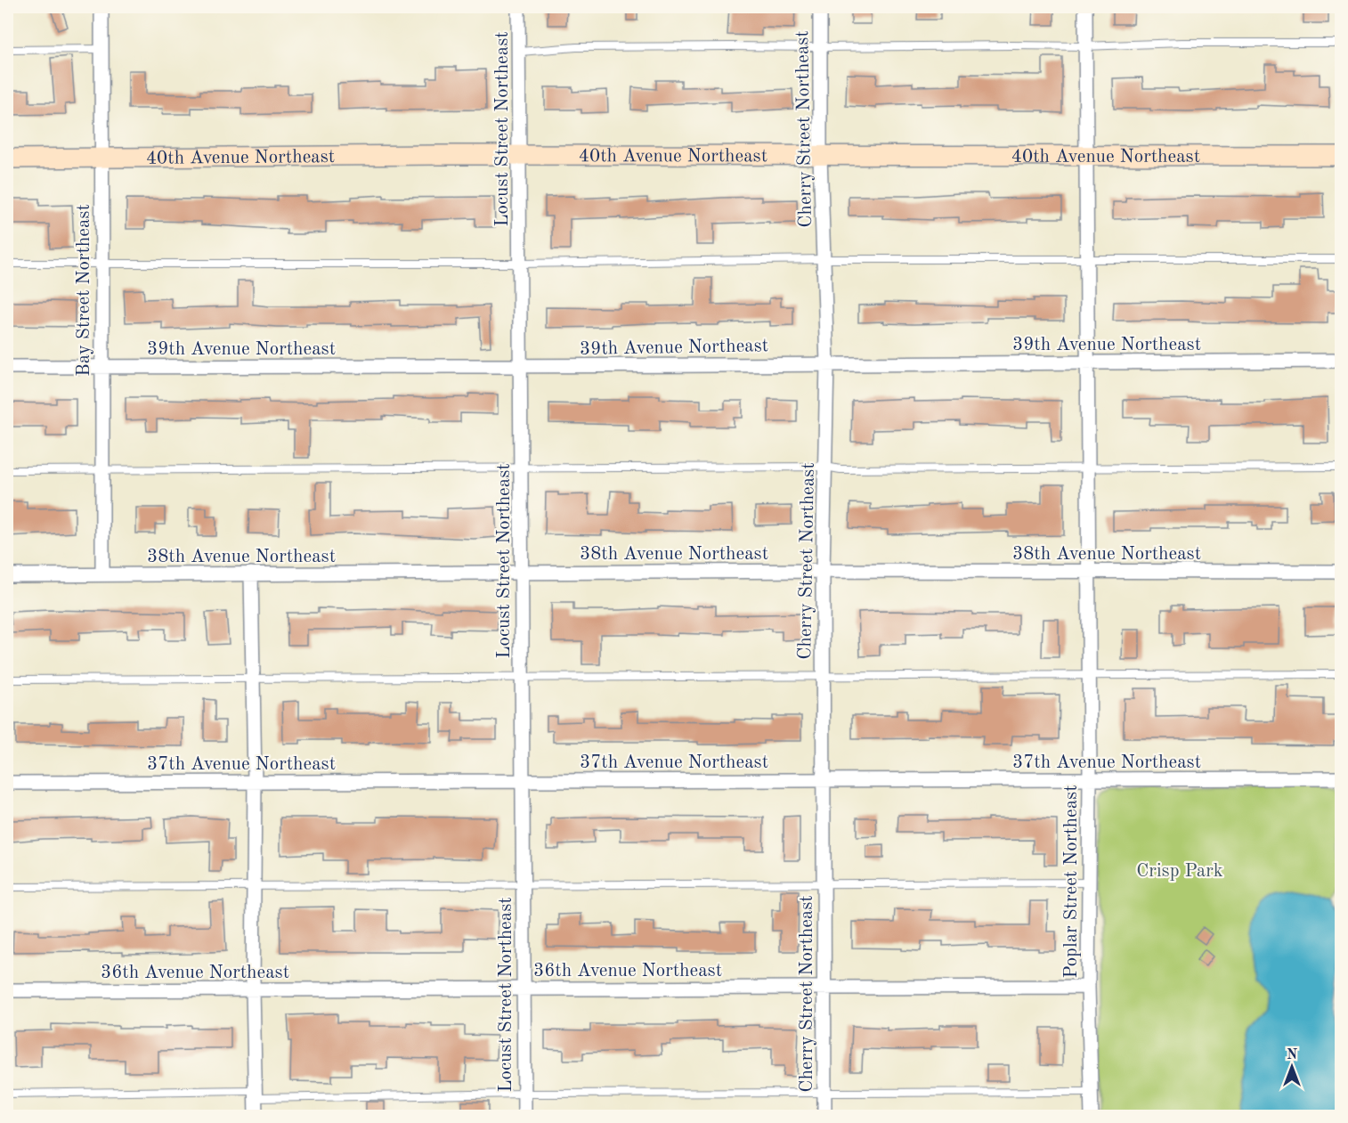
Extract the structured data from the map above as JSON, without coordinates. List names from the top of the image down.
{
  "streets": {
    "street": [
      "Locust Street Northeast",
      "Cherry Street Northeast",
      "40th Avenue Northeast",
      "Bay Street Northeast",
      "39th Avenue Northeast",
      "38th Avenue Northeast",
      "37th Avenue Northeast",
      "Poplar Street Northeast",
      "36th Avenue Northeast"
    ]
  },
  "crossings": [
    ["Locust Street Northeast", "40th Avenue Northeast"],
    ["Locust Street Northeast", "39th Avenue Northeast"],
    ["Locust Street Northeast", "38th Avenue Northeast"],
    ["Locust Street Northeast", "37th Avenue Northeast"],
    ["Locust Street Northeast", "36th Avenue Northeast"],
    ["Cherry Street Northeast", "40th Avenue Northeast"],
    ["Cherry Street Northeast", "39th Avenue Northeast"],
    ["Cherry Street Northeast", "38th Avenue Northeast"],
    ["Cherry Street Northeast", "37th Avenue Northeast"],
    ["Cherry Street Northeast", "36th Avenue Northeast"],
    ["40th Avenue Northeast", "Bay Street Northeast"],
    ["40th Avenue Northeast", "Poplar Street Northeast"],
    ["Bay Street Northeast", "39th Avenue Northeast"],
    ["Bay Street Northeast", "38th Avenue Northeast"],
    ["39th Avenue Northeast", "Poplar Street Northeast"],
    ["38th Avenue Northeast", "Poplar Street Northeast"],
    ["37th Avenue Northeast", "Poplar Street Northeast"],
    ["Poplar Street Northeast", "36th Avenue Northeast"]
  ],
  "parks": ["Crisp Park"],
  "north": "top"
}
